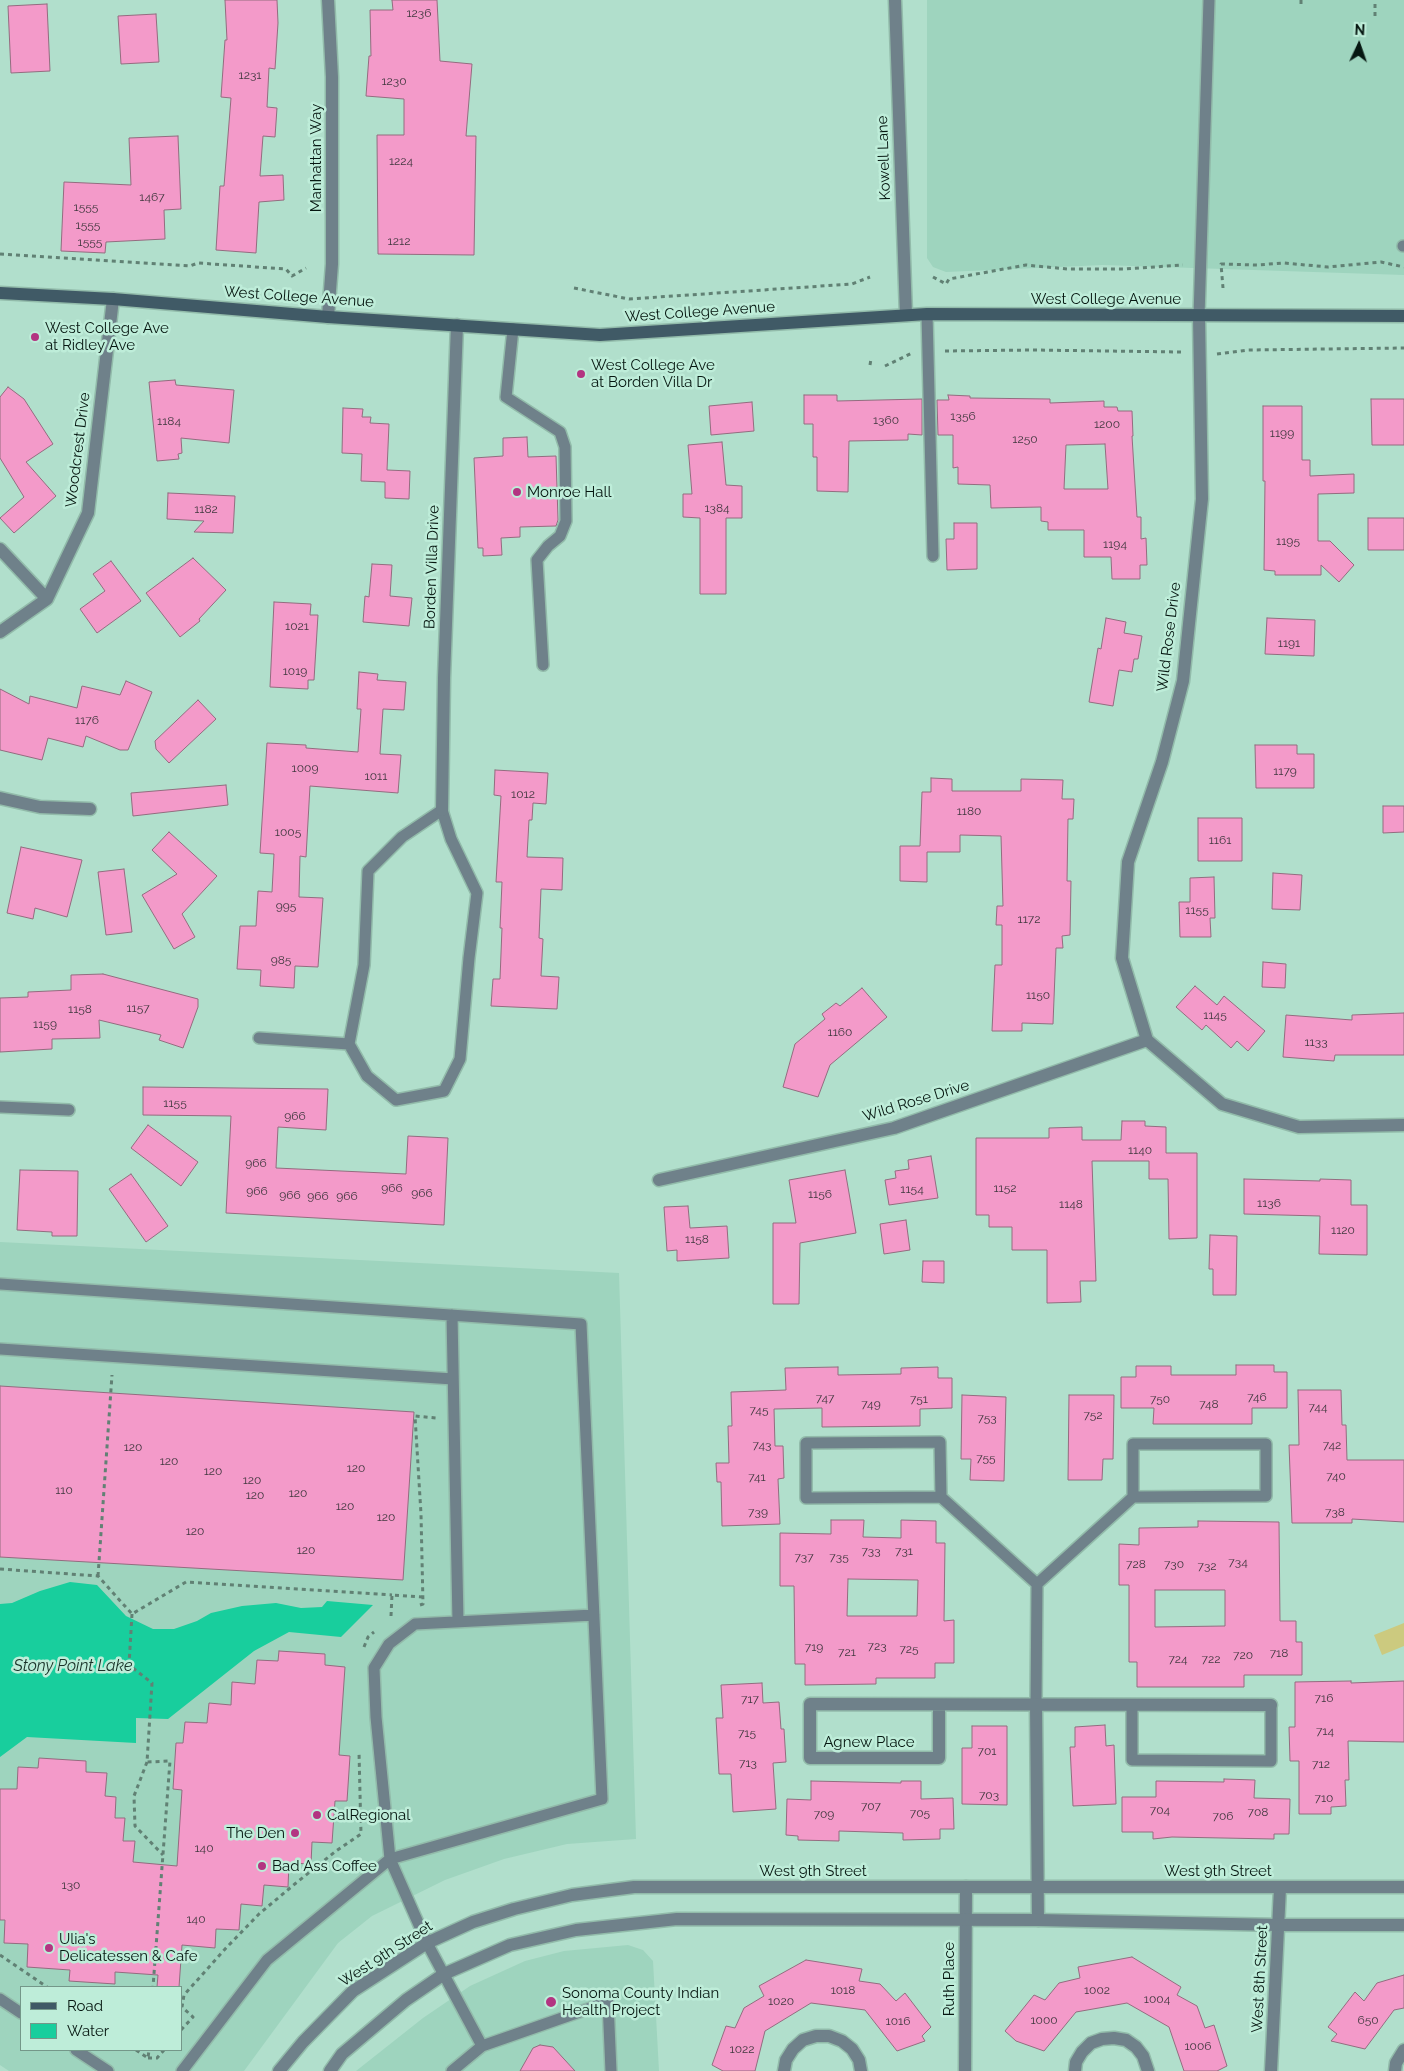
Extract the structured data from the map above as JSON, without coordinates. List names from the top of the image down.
{
  "streets": {
    "main road": ["West College Avenue"],
    "street": [
      "Manhattan Way",
      "Kowell Lane",
      "Woodcrest Drive",
      "Borden Villa Drive",
      "Wild Rose Drive",
      "Agnew Place",
      "West 9th Street",
      "Ruth Place",
      "West 8th Street"
    ]
  },
  "crossings": [
    ["Manhattan Way", "West College Avenue"],
    ["Kowell Lane", "West College Avenue"],
    ["West College Avenue", "Woodcrest Drive"],
    ["West College Avenue", "Borden Villa Drive"],
    ["West College Avenue", "Wild Rose Drive"],
    ["West 9th Street", "Ruth Place"],
    ["West 9th Street", "West 8th Street"]
  ],
  "water": ["Stony Point Lake"],
  "places": [
    "West College Ave at Ridley Ave",
    "West College Ave at Borden Villa Dr",
    "Monroe Hall",
    "CalRegional",
    "The Den",
    "Bad Ass Coffee",
    "Ulia's Delicatessen & Cafe",
    "Sonoma County Indian Health Project"
  ],
  "house_numbers": [
    "1236",
    "1231",
    "1230",
    "1224",
    "1467",
    "1555",
    "1555",
    "1212",
    "1555",
    "1356",
    "1360",
    "1184",
    "1200",
    "1199",
    "1250",
    "1384",
    "1182",
    "1195",
    "1194",
    "1021",
    "1191",
    "1019",
    "1176",
    "1009",
    "1179",
    "1011",
    "1012",
    "1180",
    "1005",
    "1161",
    "995",
    "1155",
    "1172",
    "985",
    "1150",
    "1157",
    "1158",
    "1145",
    "1159",
    "1160",
    "1133",
    "1155",
    "966",
    "1140",
    "966",
    "966",
    "1152",
    "1154",
    "966",
    "966",
    "1156",
    "966",
    "966",
    "966",
    "1136",
    "1148",
    "1120",
    "1158",
    "746",
    "747",
    "751",
    "750",
    "749",
    "748",
    "744",
    "745",
    "752",
    "753",
    "743",
    "742",
    "120",
    "755",
    "120",
    "120",
    "120",
    "740",
    "741",
    "120",
    "110",
    "120",
    "120",
    "120",
    "739",
    "738",
    "120",
    "120",
    "120",
    "733",
    "731",
    "737",
    "735",
    "734",
    "728",
    "730",
    "732",
    "723",
    "719",
    "725",
    "721",
    "718",
    "720",
    "724",
    "722",
    "716",
    "717",
    "714",
    "715",
    "701",
    "713",
    "712",
    "703",
    "710",
    "707",
    "704",
    "708",
    "705",
    "709",
    "706",
    "140",
    "130",
    "140",
    "1018",
    "1002",
    "1004",
    "1020",
    "1000",
    "650",
    "1016",
    "1006",
    "1022"
  ],
  "legend": ["Road", "Water"],
  "north": "top"
}
